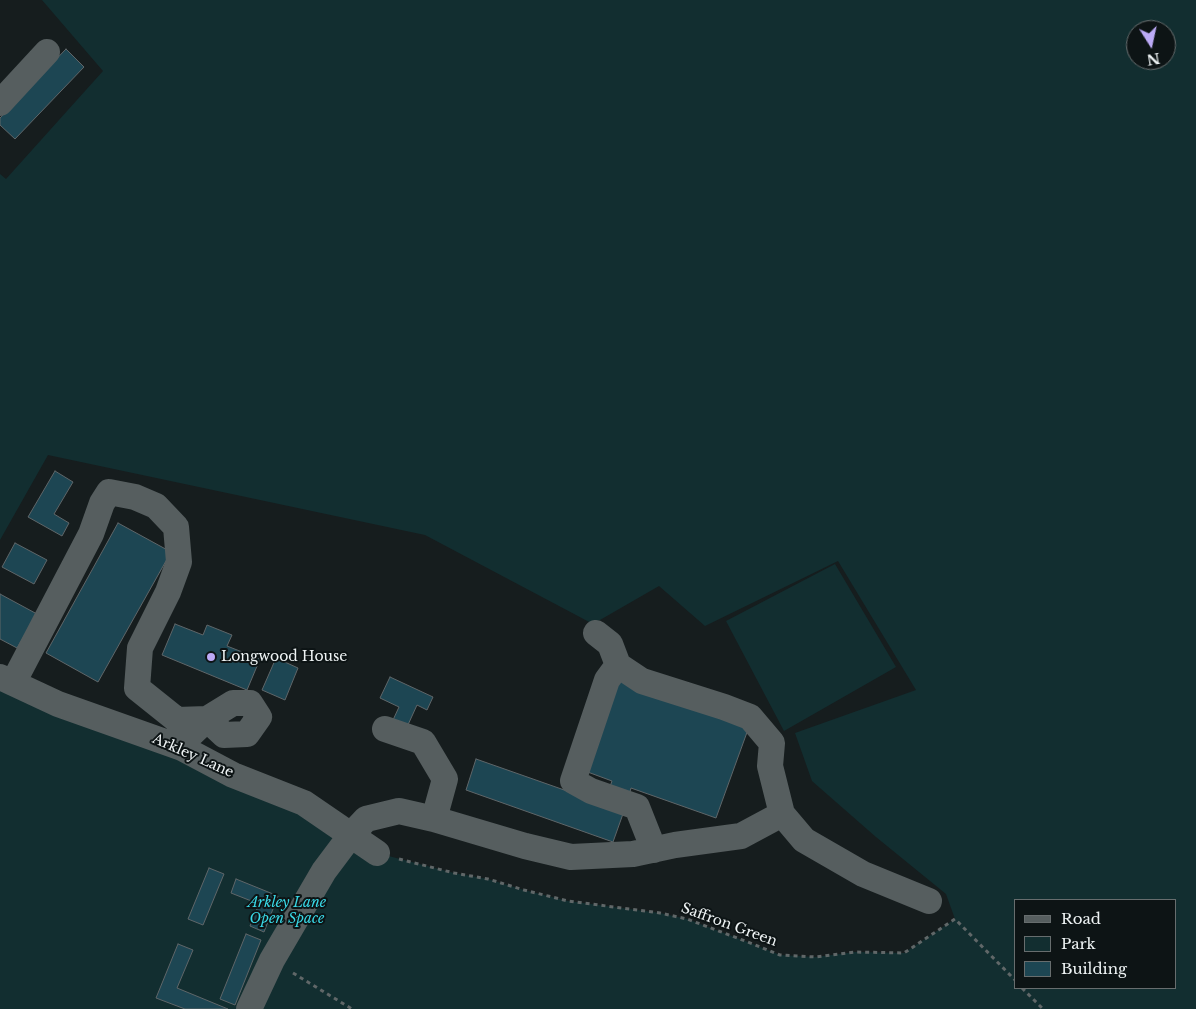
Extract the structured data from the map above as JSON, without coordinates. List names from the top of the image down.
{
  "streets": {
    "street": ["Arkley Lane"],
    "path": ["Saffron Green"]
  },
  "crossings": [
    ["Arkley Lane", "Saffron Green"]
  ],
  "parks": ["Arkley Lane Open Space"],
  "places": ["Longwood House"],
  "legend": ["Road", "Park", "Building"],
  "north": "bottom"
}
